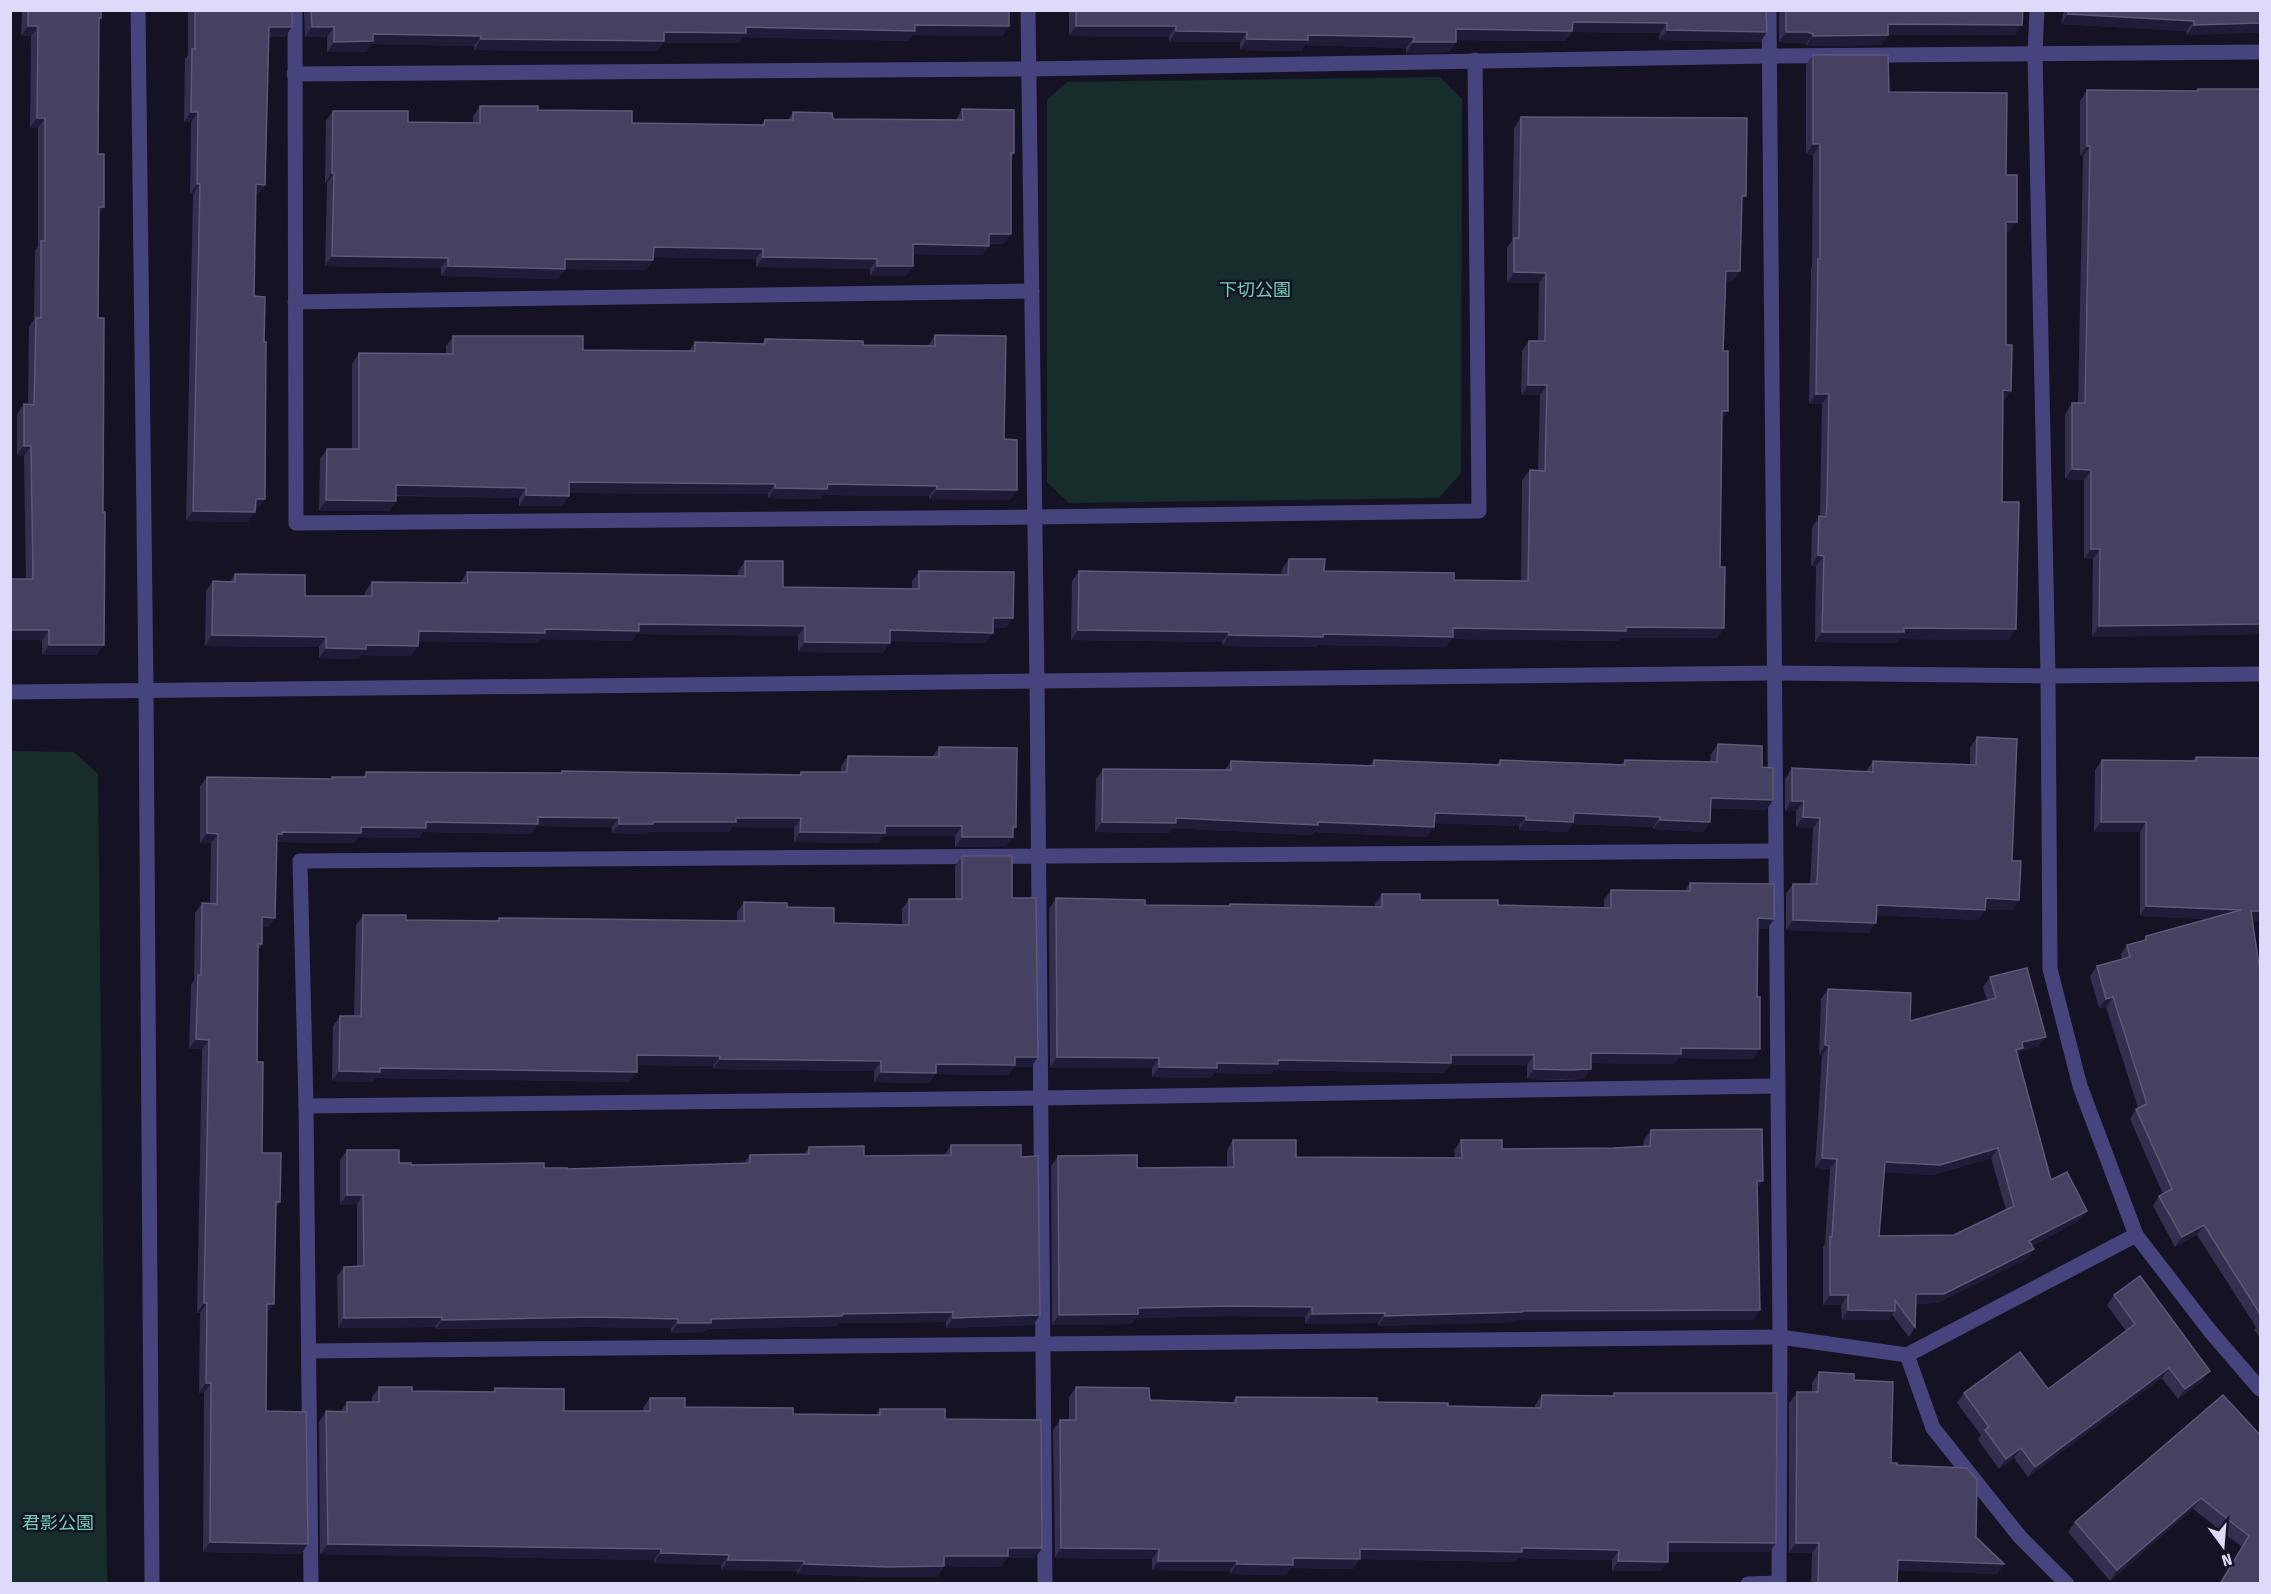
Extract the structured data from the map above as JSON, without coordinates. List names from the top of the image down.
{
  "parks": ["下切公園", "君影公園"],
  "north": "bottom"
}
